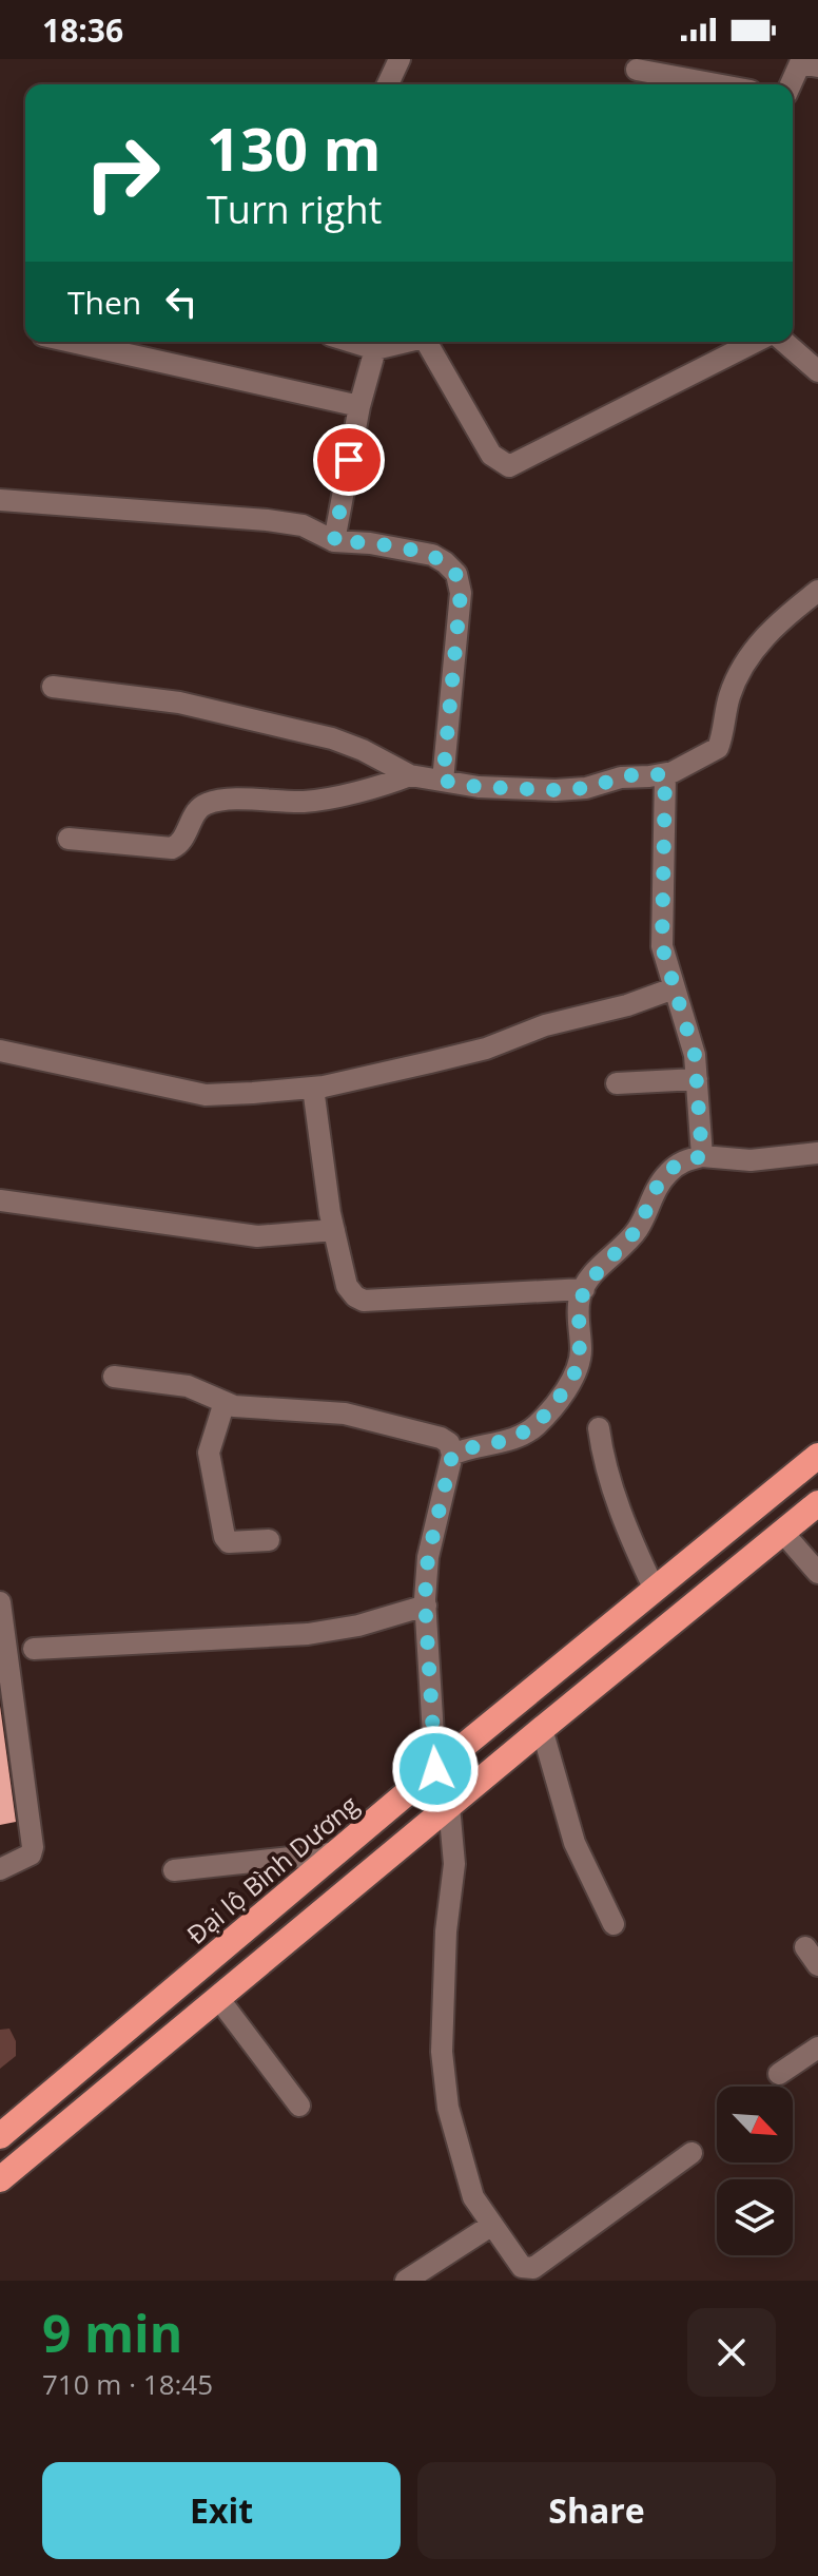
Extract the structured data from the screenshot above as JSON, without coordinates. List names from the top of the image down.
{
  "streets": {
    "highway": ["Đại lộ Bình Dương"]
  },
  "north": "bottom right",
  "page": {
    "status": "18:36",
    "turn": ["130 m", "Turn right"],
    "then": "Then",
    "heading": ["9 min", "710 m · 18:45"],
    "buttons": ["Exit", "Share"]
  }
}
